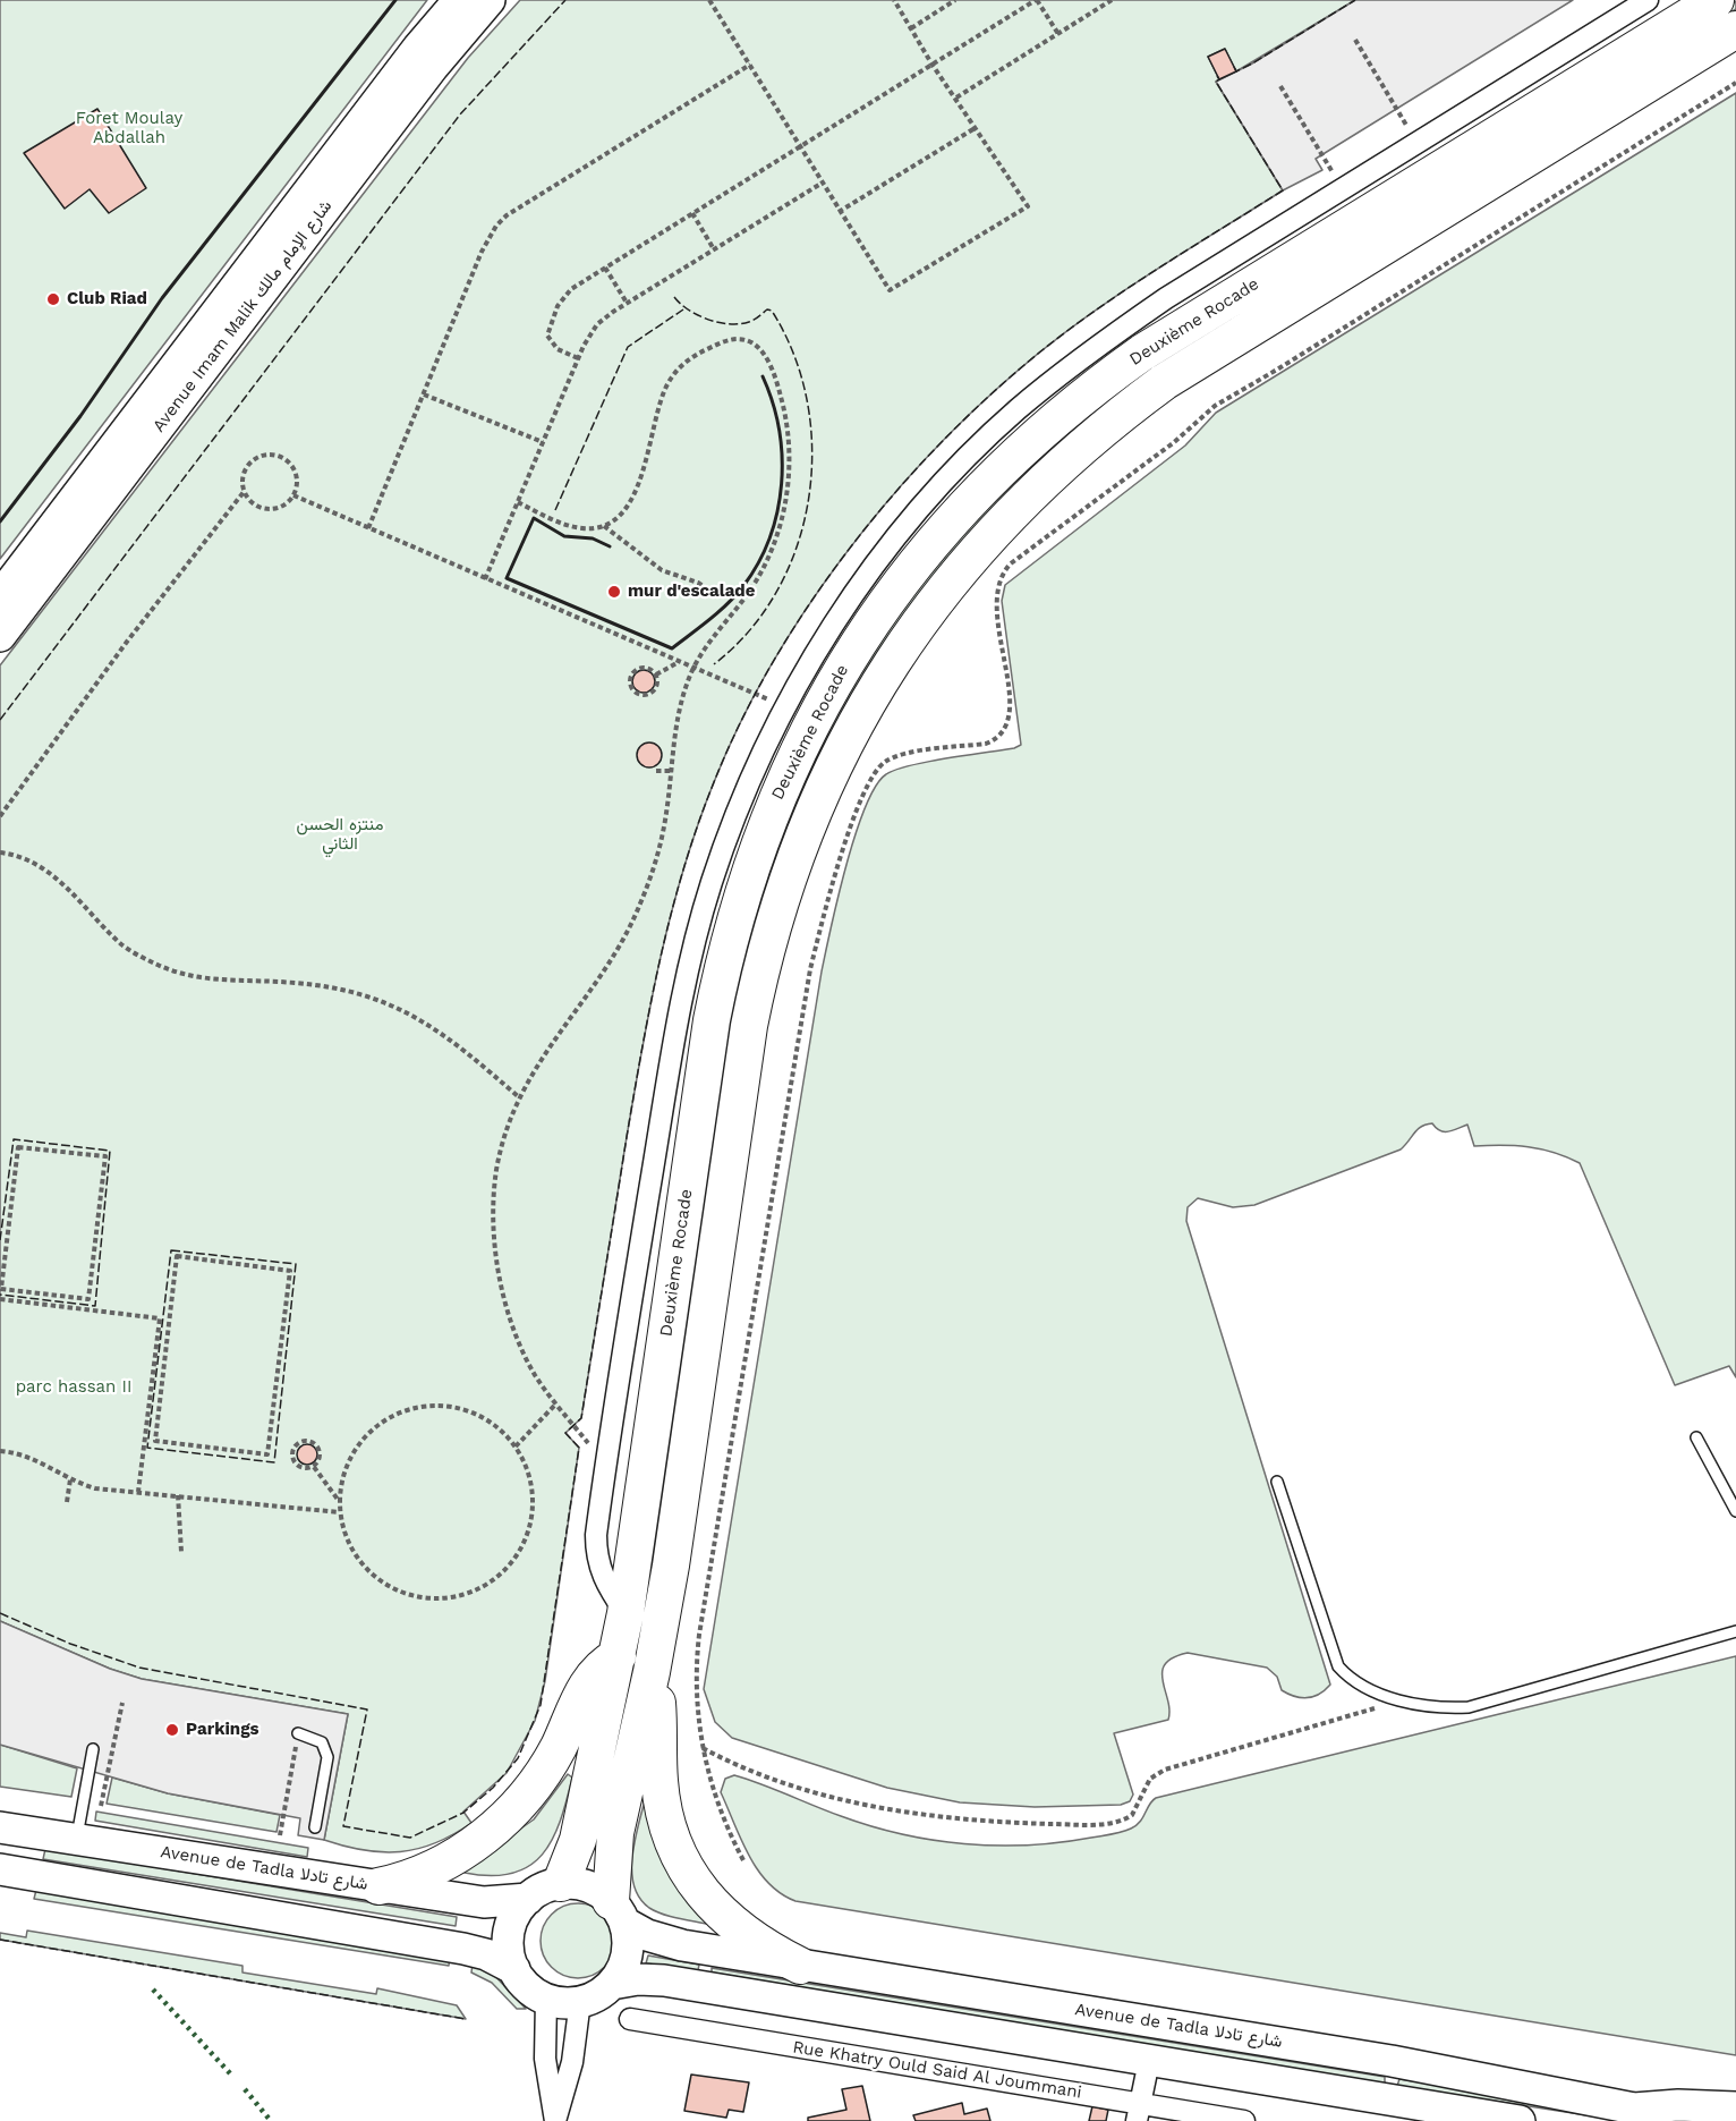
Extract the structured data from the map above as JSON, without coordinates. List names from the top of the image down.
{
  "streets": {
    "highway": ["Deuxième Rocade"],
    "main road": ["Avenue Imam Malik شارع الإمام مالك", "Avenue de Tadla شارع تادلا"],
    "street": ["Rue Khatry Ould Said Al Joummani"]
  },
  "crossings": [
    ["Deuxième Rocade", "Avenue de Tadla شارع تادلا"]
  ],
  "parks": ["Foret Moulay Abdallah", "منتزه الحسن الثاني", "parc hassan II"],
  "places": ["Club Riad", "mur d'escalade", "Parkings"]
}
